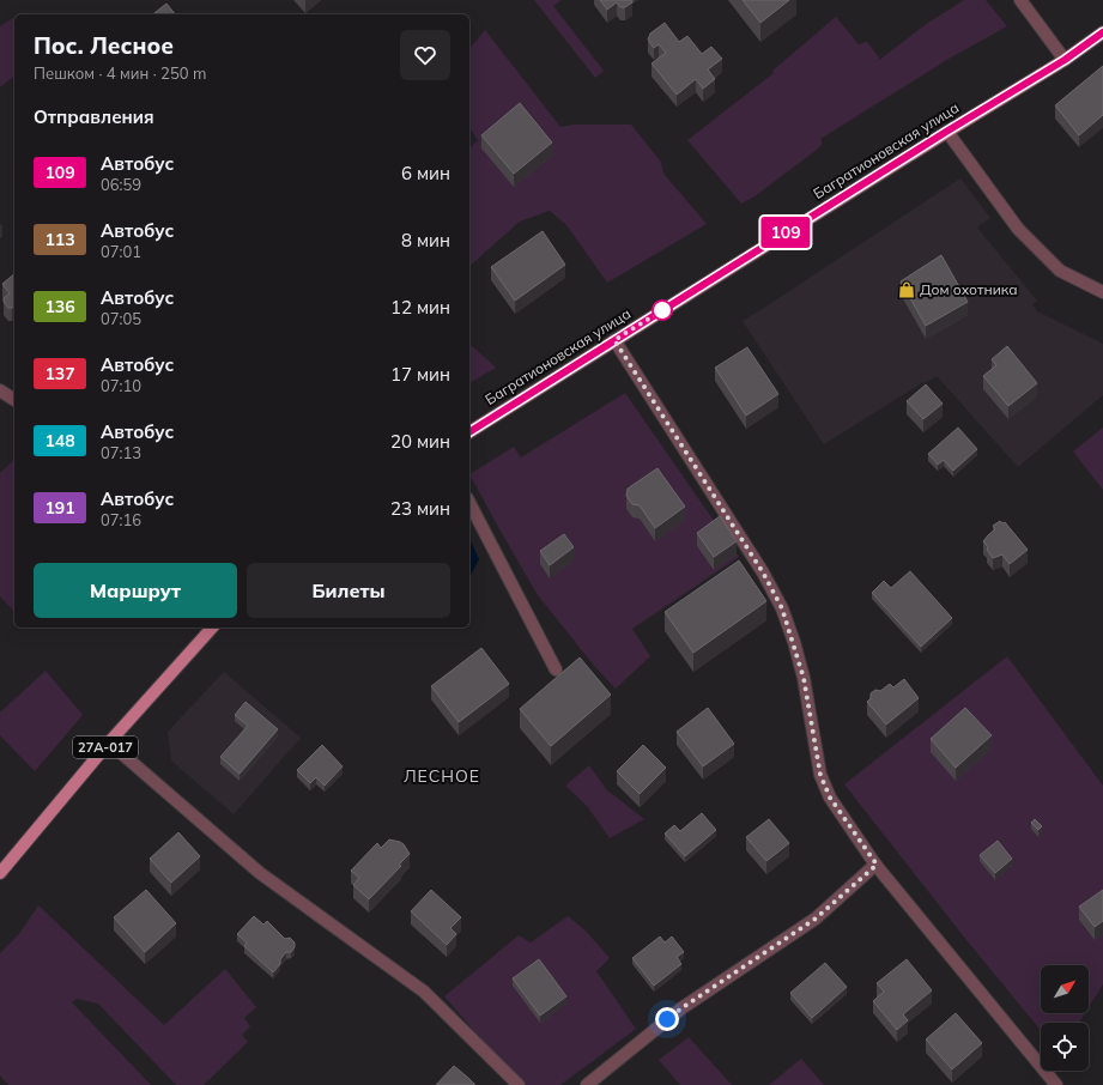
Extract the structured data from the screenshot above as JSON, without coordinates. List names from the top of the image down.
{
  "streets": {
    "main road": ["Багратионовская улица", "27А-017"]
  },
  "districts": ["ЛЕСНОЕ"],
  "places": {
    "shop": ["Дом охотника"]
  },
  "lines": ["bus line 109"],
  "north": "top right",
  "page": {
    "on_map": "109",
    "heading": [
      ["Пос. Лесное", "Пешком · 4 мин · 250 m"],
      "Отправления"
    ],
    "list": [
      {
        "mark": "109",
        "name": "Автобус",
        "note": "06:59",
        "value": "6 мин"
      },
      {
        "mark": "113",
        "name": "Автобус",
        "note": "07:01",
        "value": "8 мин"
      },
      {
        "mark": "136",
        "name": "Автобус",
        "note": "07:05",
        "value": "12 мин"
      },
      {
        "mark": "137",
        "name": "Автобус",
        "note": "07:10",
        "value": "17 мин"
      },
      {
        "mark": "148",
        "name": "Автобус",
        "note": "07:13",
        "value": "20 мин"
      },
      {
        "mark": "191",
        "name": "Автобус",
        "note": "07:16",
        "value": "23 мин"
      }
    ],
    "buttons": ["Маршрут", "Билеты"]
  }
}
